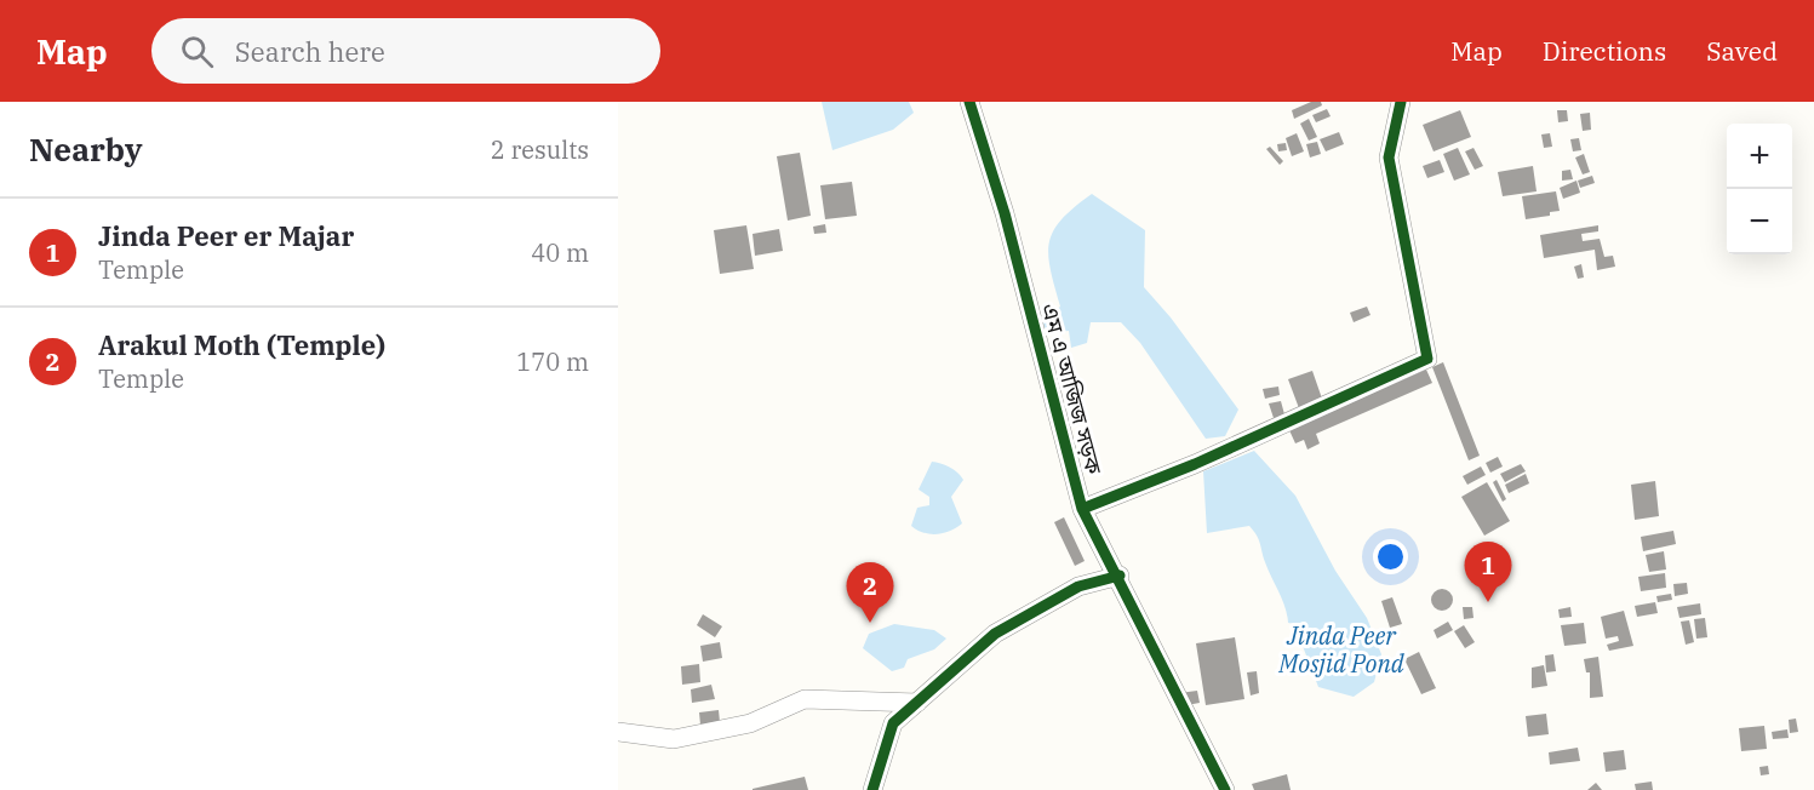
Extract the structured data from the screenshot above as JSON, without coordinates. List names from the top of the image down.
{
  "streets": {
    "street": ["এম এ আজিজ সড়ক"]
  },
  "water": ["Jinda Peer Mosjid Pond"],
  "page": {
    "header": "Map",
    "search": "Search here",
    "nav": ["Map", "Directions", "Saved"],
    "heading": ["Nearby", "2 results"],
    "map_buttons": ["+", "−"],
    "list": [
      {
        "mark": "1",
        "name": "Jinda Peer er Majar",
        "note": "Temple",
        "value": "40 m"
      },
      {
        "mark": "2",
        "name": "Arakul Moth (Temple)",
        "note": "Temple",
        "value": "170 m"
      }
    ],
    "pins": ["1", "2"]
  }
}
